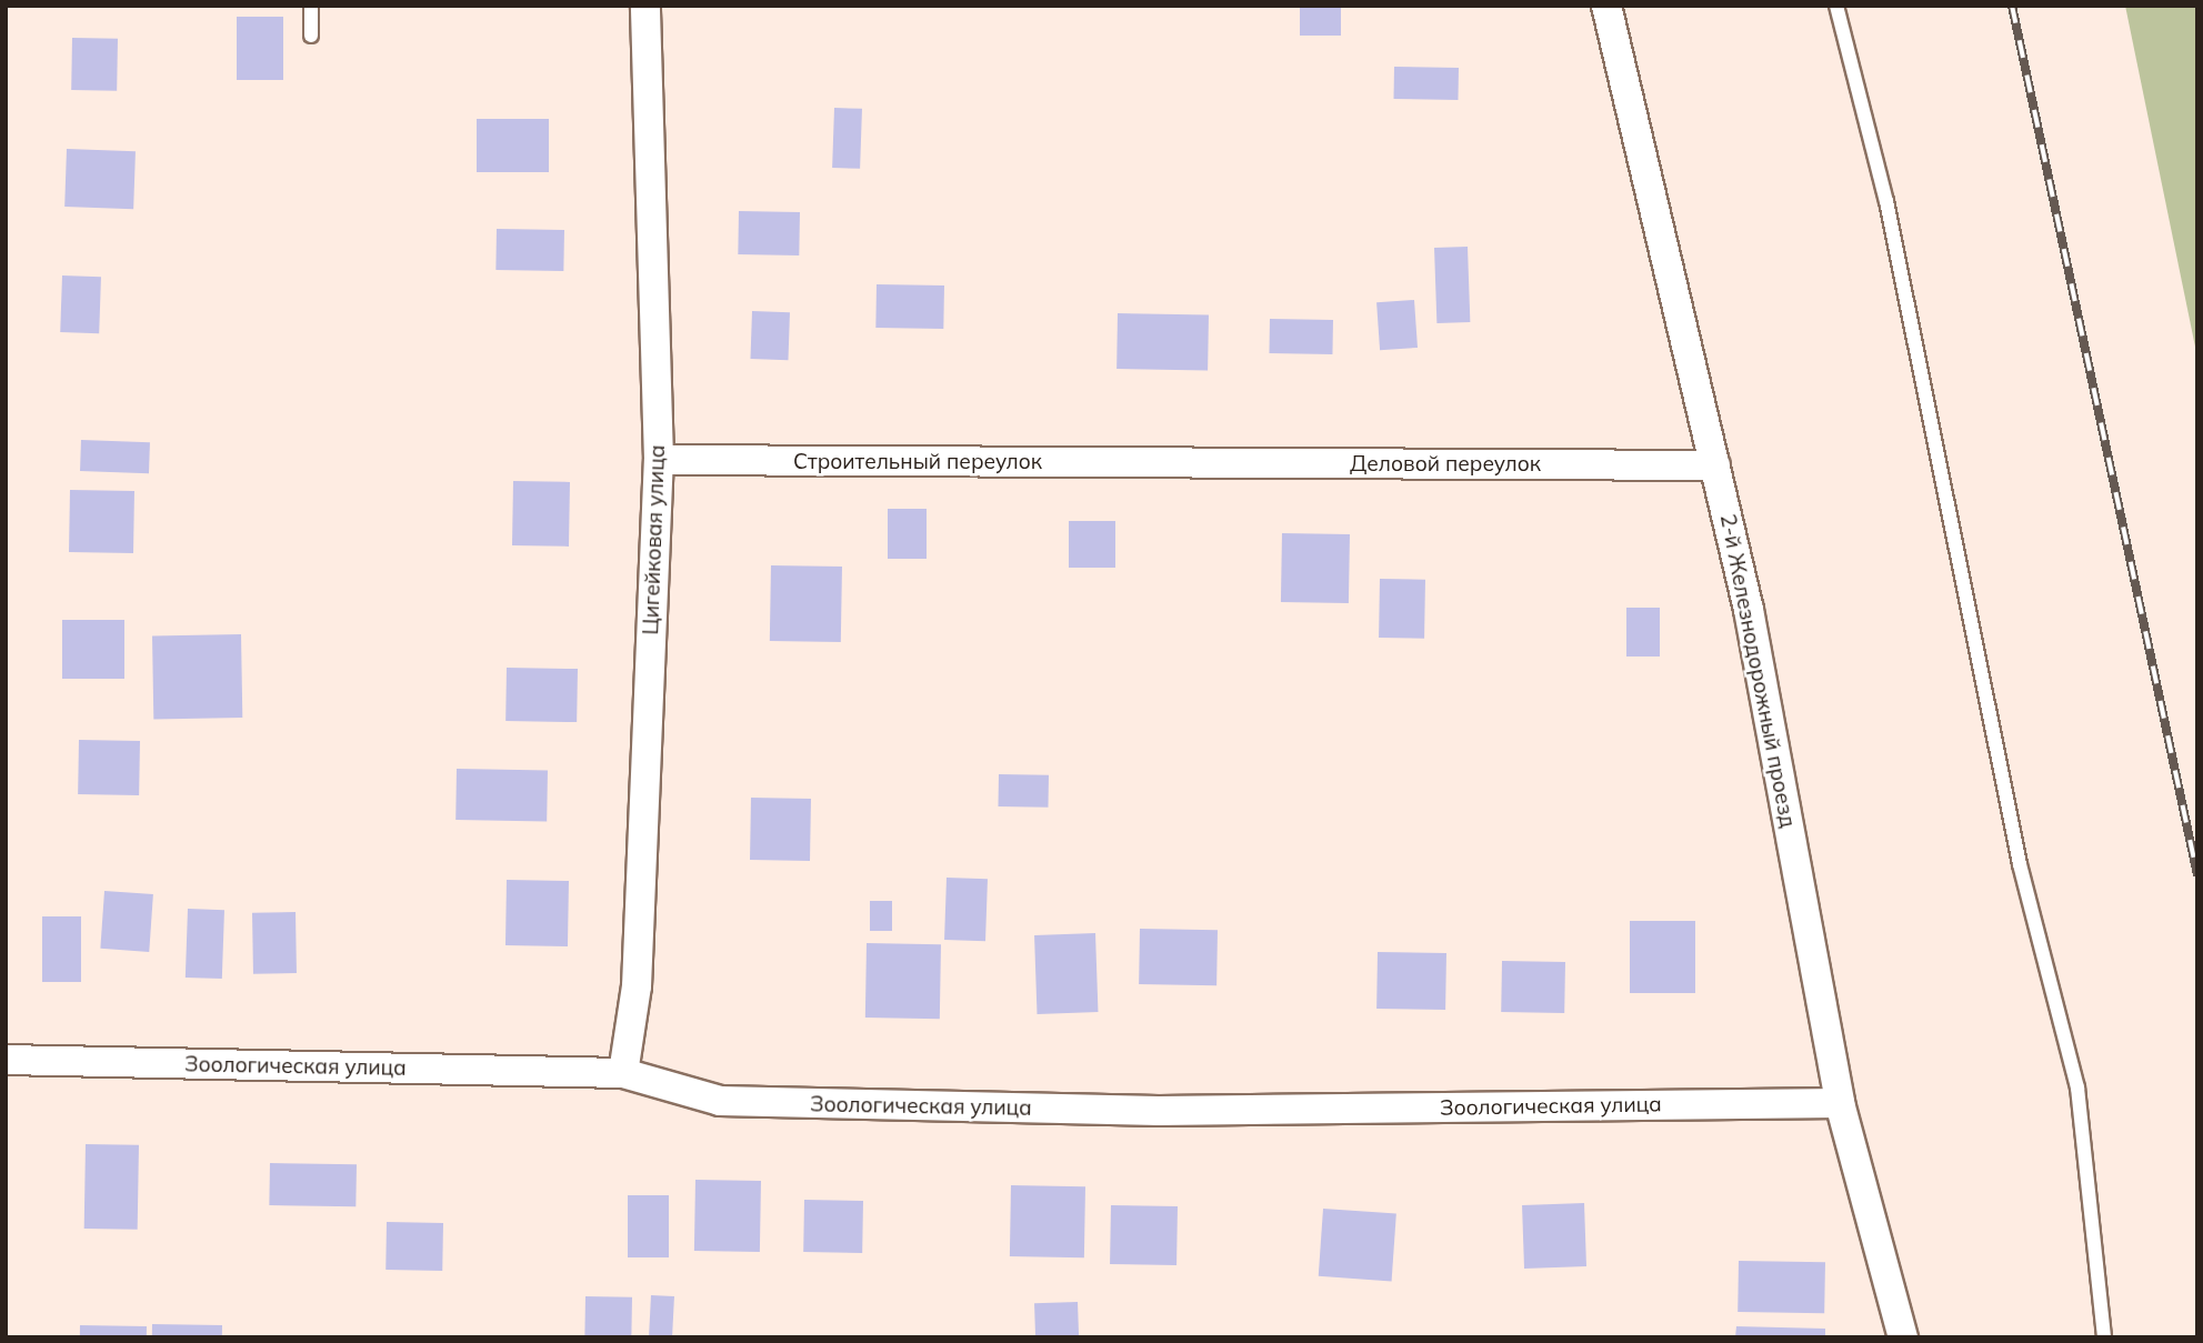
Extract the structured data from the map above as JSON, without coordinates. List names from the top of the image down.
{
  "streets": {
    "street": [
      "Строительный переулок",
      "Деловой переулок",
      "Цигейковая улица",
      "2-й Железнодорожный проезд",
      "Зоологическая улица"
    ]
  },
  "crossings": [
    ["Строительный переулок", "Деловой переулок"],
    ["Строительный переулок", "Цигейковая улица"],
    ["Деловой переулок", "2-й Железнодорожный проезд"],
    ["Цигейковая улица", "Зоологическая улица"],
    ["2-й Железнодорожный проезд", "Зоологическая улица"]
  ]
}
